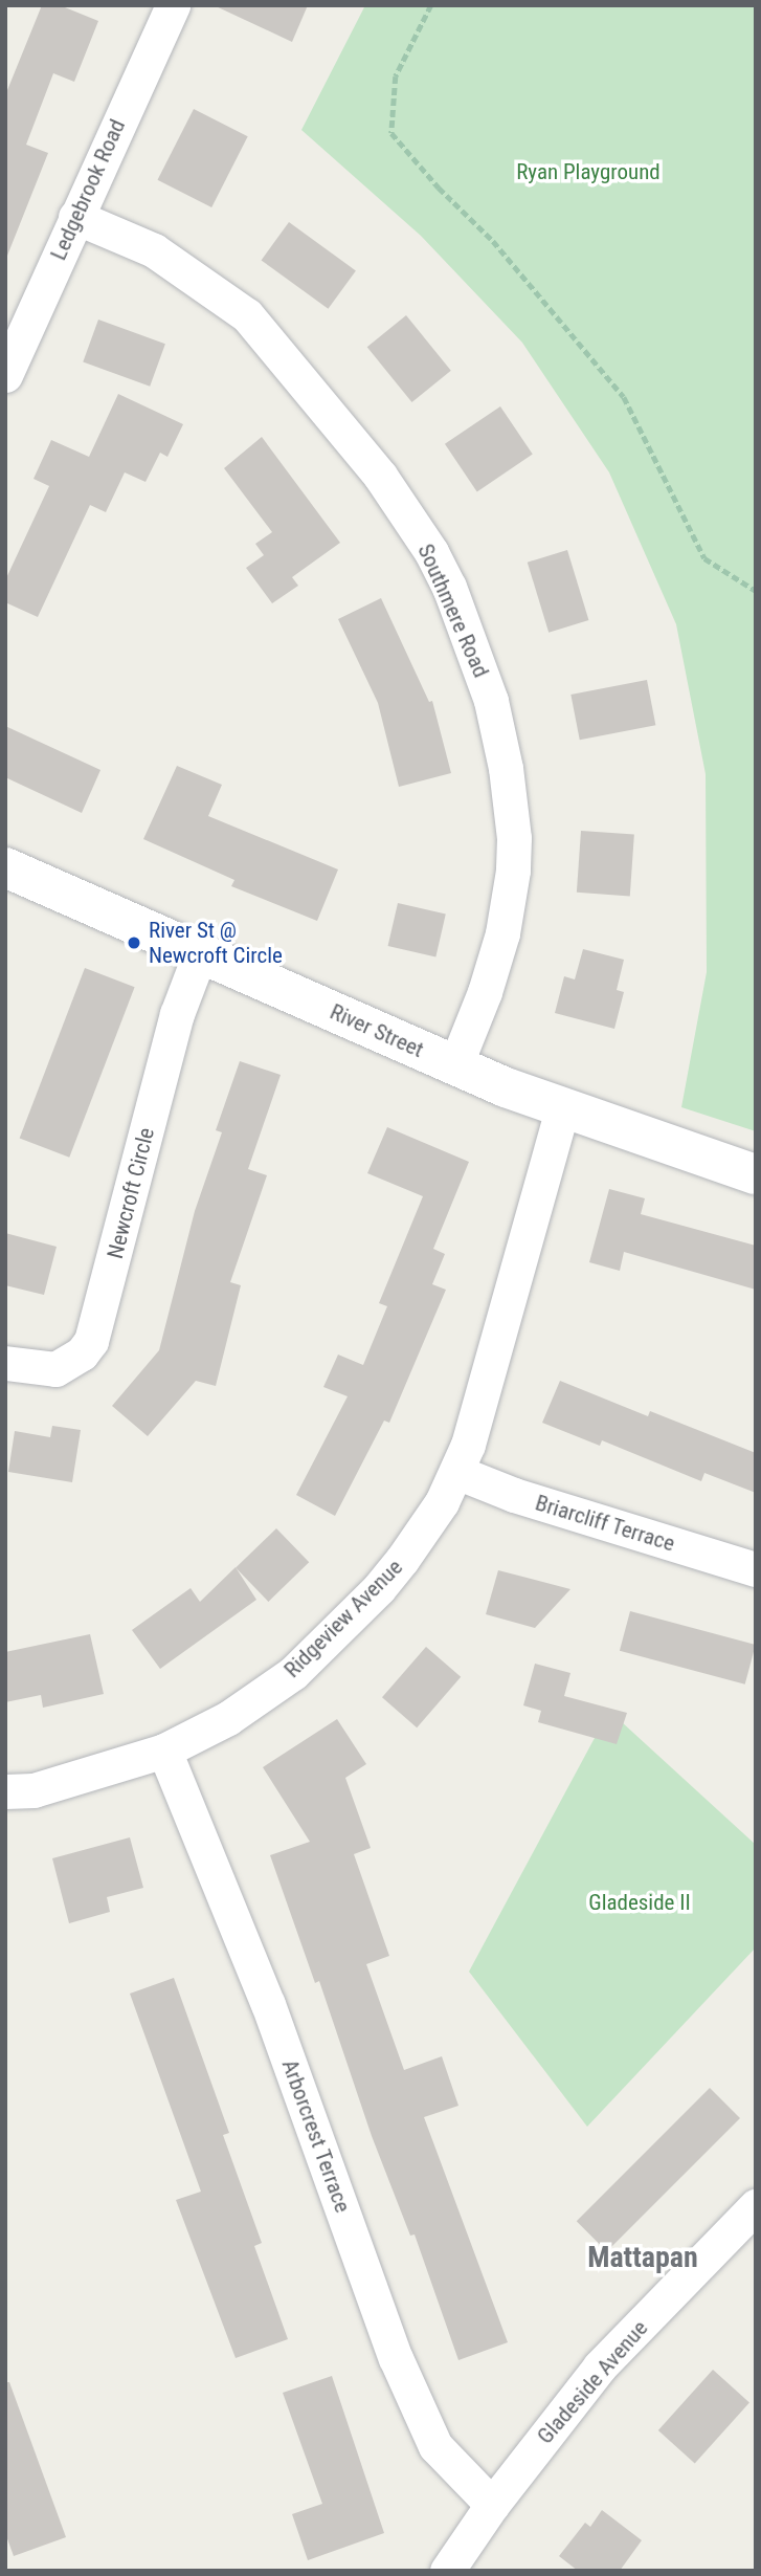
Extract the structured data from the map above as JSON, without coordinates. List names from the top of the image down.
{
  "streets": {
    "main road": ["River Street"],
    "street": [
      "Ledgebrook Road",
      "Southmere Road",
      "Newcroft Circle",
      "Briarcliff Terrace",
      "Ridgeview Avenue",
      "Arborcrest Terrace",
      "Gladeside Avenue"
    ]
  },
  "crossings": [
    ["Ledgebrook Road", "Southmere Road"],
    ["Southmere Road", "River Street"],
    ["River Street", "Newcroft Circle"],
    ["River Street", "Ridgeview Avenue"],
    ["Briarcliff Terrace", "Ridgeview Avenue"],
    ["Ridgeview Avenue", "Arborcrest Terrace"],
    ["Arborcrest Terrace", "Gladeside Avenue"]
  ],
  "districts": ["Mattapan"],
  "parks": ["Ryan Playground", "Gladeside II"],
  "places": ["River St @ Newcroft Circle"]
}
